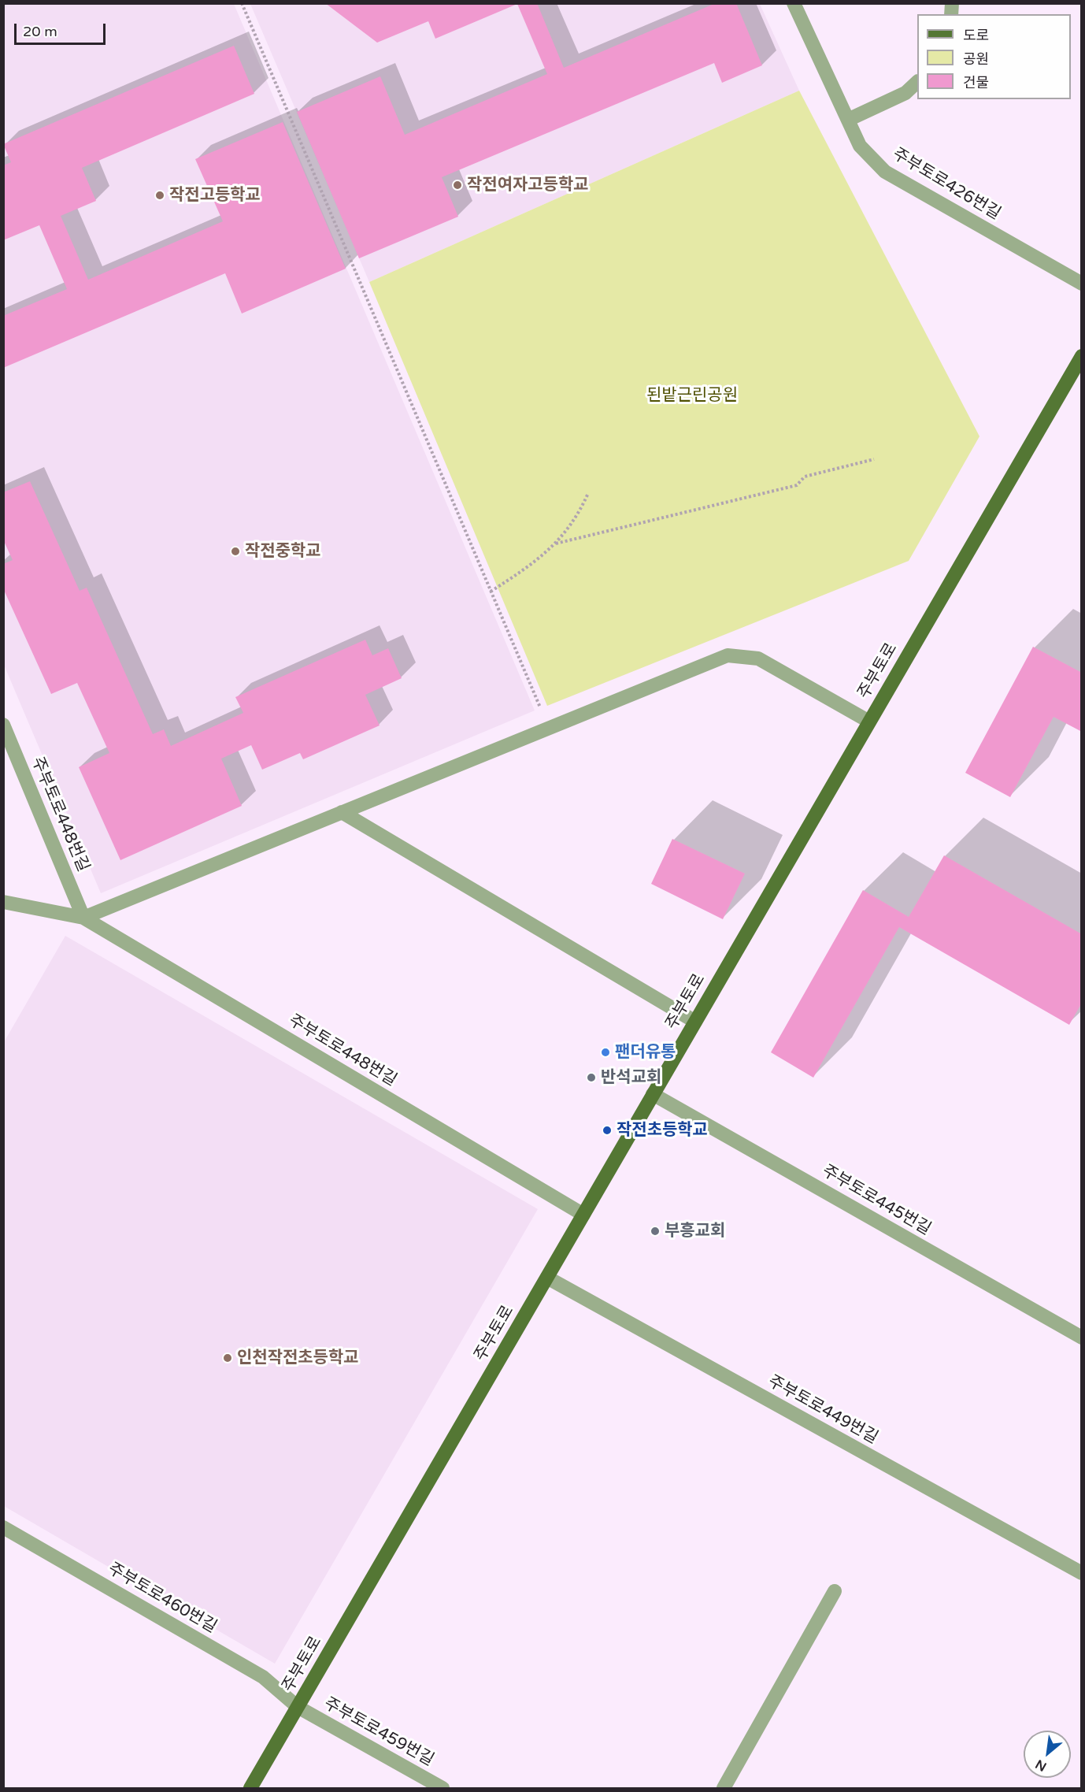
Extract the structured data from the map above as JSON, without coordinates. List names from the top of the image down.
{
  "streets": {
    "main road": ["주부토로"],
    "street": [
      "주부토로426번길",
      "주부토로448번길",
      "주부토로445번길",
      "주부토로449번길",
      "주부토로460번길",
      "주부토로459번길"
    ]
  },
  "crossings": [
    ["주부토로", "주부토로448번길"],
    ["주부토로", "주부토로445번길"],
    ["주부토로", "주부토로449번길"],
    ["주부토로", "주부토로460번길"],
    ["주부토로", "주부토로459번길"],
    ["주부토로460번길", "주부토로459번길"]
  ],
  "parks": ["된밭근린공원"],
  "places": [
    "작전여자고등학교",
    "작전고등학교",
    "작전중학교",
    "팬더유통",
    "반석교회",
    "작전초등학교",
    "부흥교회",
    "인천작전초등학교"
  ],
  "legend": ["도로", "공원", "건물"],
  "scale_bar": "20 m",
  "north": "bottom left"
}
